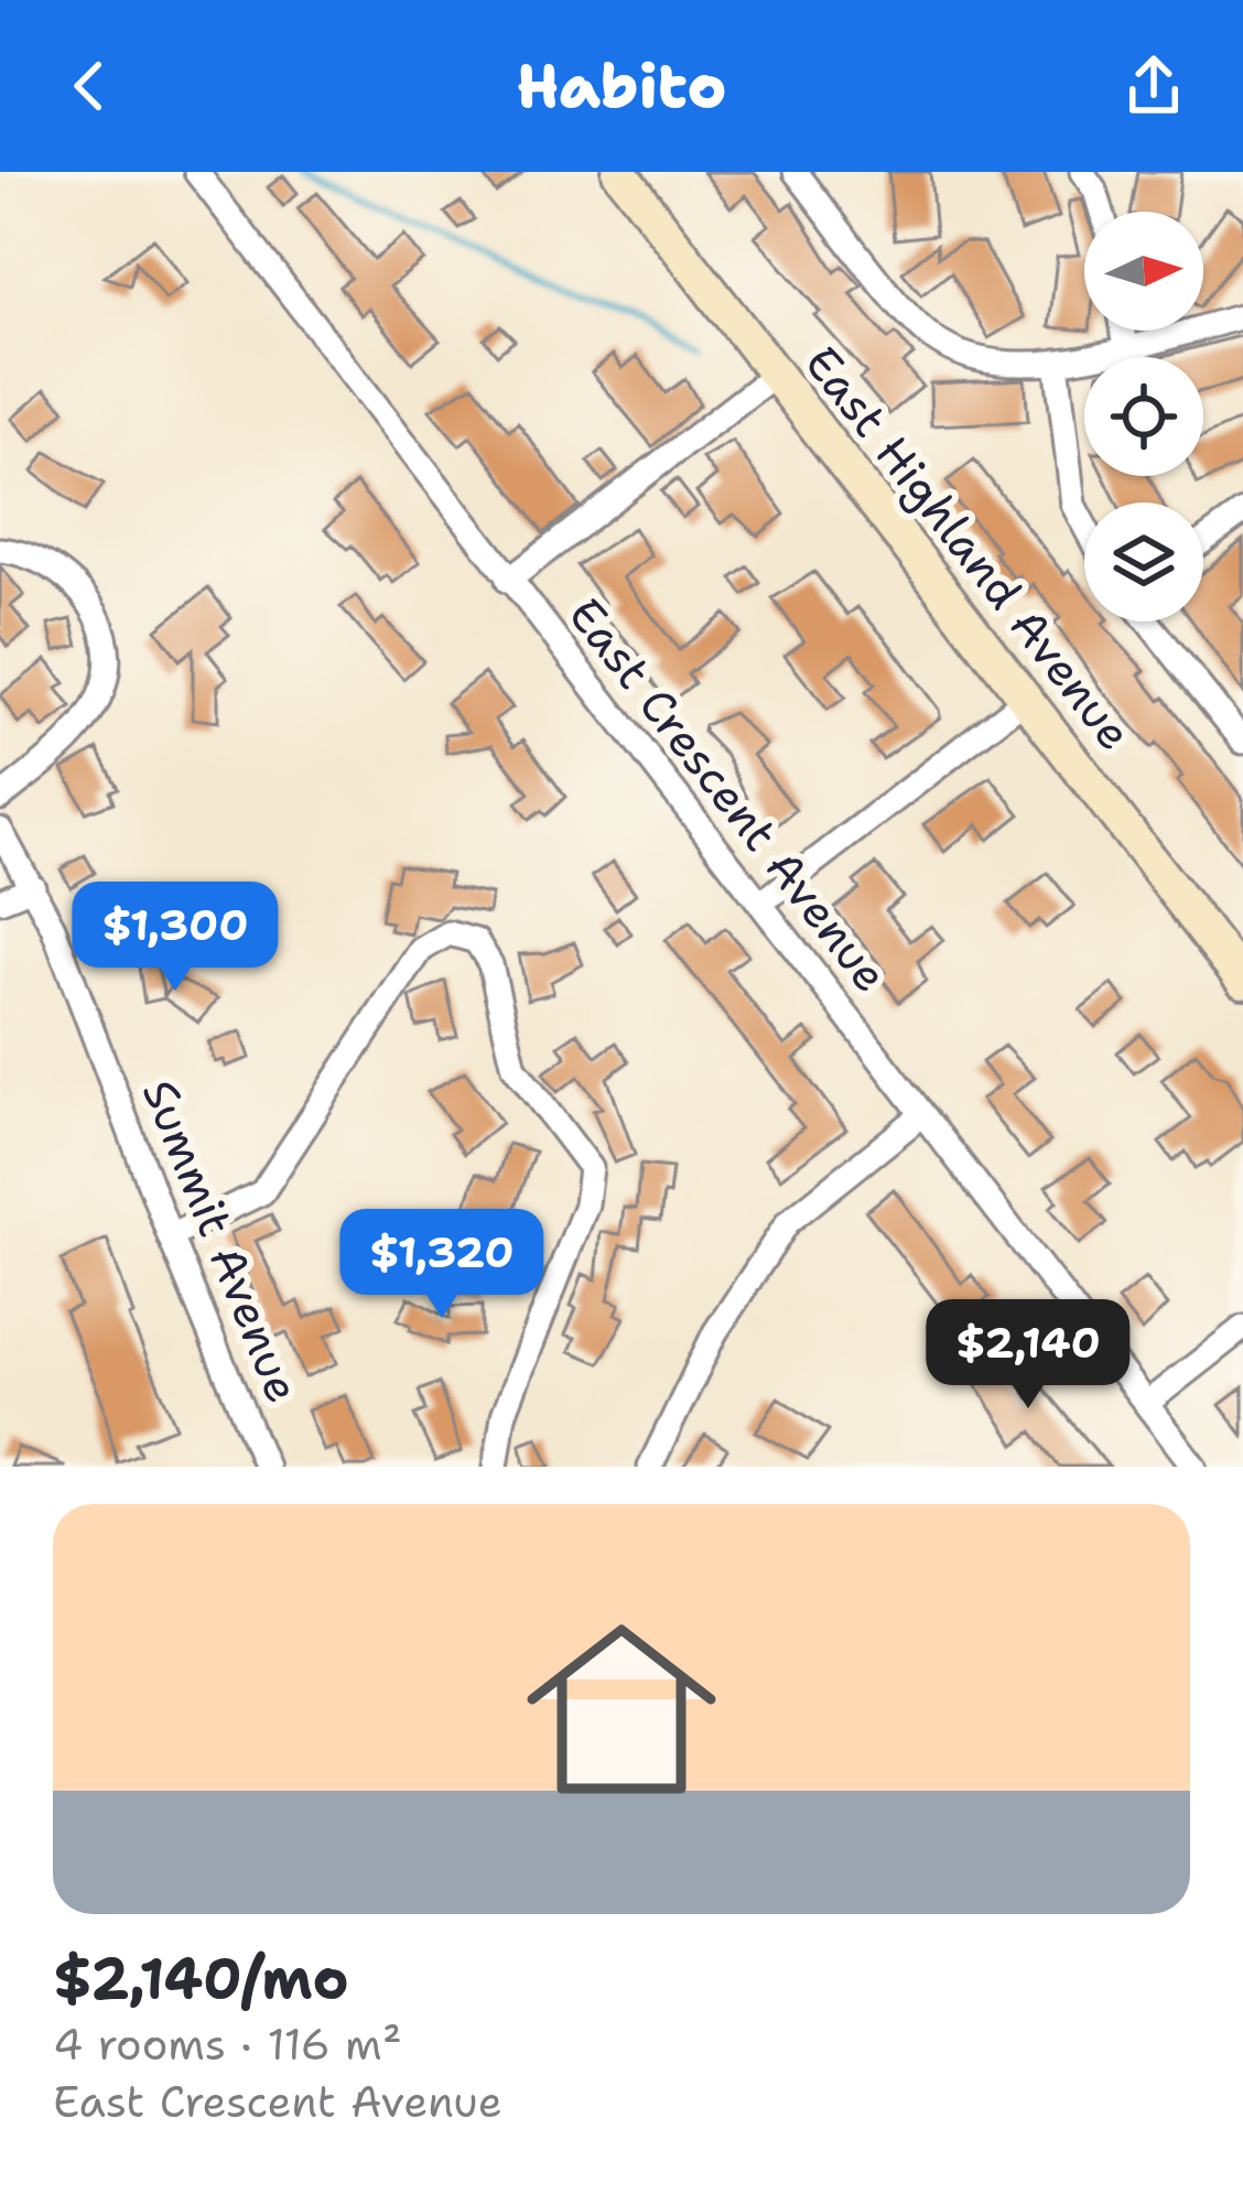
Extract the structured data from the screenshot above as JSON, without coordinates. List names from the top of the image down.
{
  "streets": {
    "street": ["East Highland Avenue", "East Crescent Avenue", "Summit Avenue"]
  },
  "north": "right",
  "page": {
    "header": "Habito",
    "price": ["$1,300", "$1,320", "$2,140"],
    "list": [
      {
        "name": "$2,140/mo",
        "note": "4 rooms · 116 m² · East Crescent Avenue"
      }
    ]
  }
}
